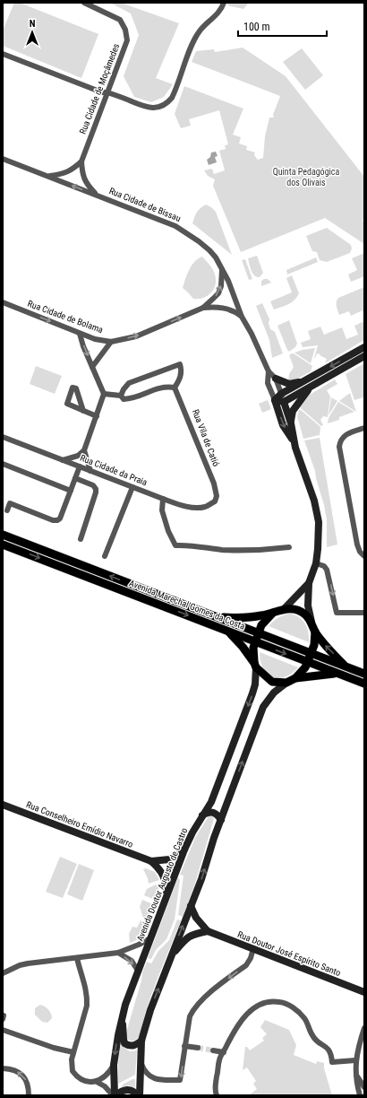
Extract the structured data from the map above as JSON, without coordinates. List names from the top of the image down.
{
  "streets": {
    "main road": [
      "Rua Cidade de Bissau",
      "Avenida Marechal Gomes da Costa",
      "Rua Conselheiro Emídio Navarro",
      "Avenida Doutor Augusto de Castro",
      "Rua Doutor José Espírito Santo"
    ],
    "street": [
      "Rua Cidade de Moçâmedes",
      "Rua Cidade de Bolama",
      "Rua Vila de Catió",
      "Rua Cidade da Praia"
    ]
  },
  "crossings": [
    ["Rua Cidade de Bissau", "Rua Cidade de Bolama"],
    ["Rua Vila de Catió", "Rua Cidade da Praia"],
    ["Rua Conselheiro Emídio Navarro", "Avenida Doutor Augusto de Castro"]
  ],
  "one_way": ["Rua Cidade de Bolama"],
  "parks": ["Quinta Pedagógica dos Olivais"],
  "scale_bar": "100 m",
  "north": "top"
}
